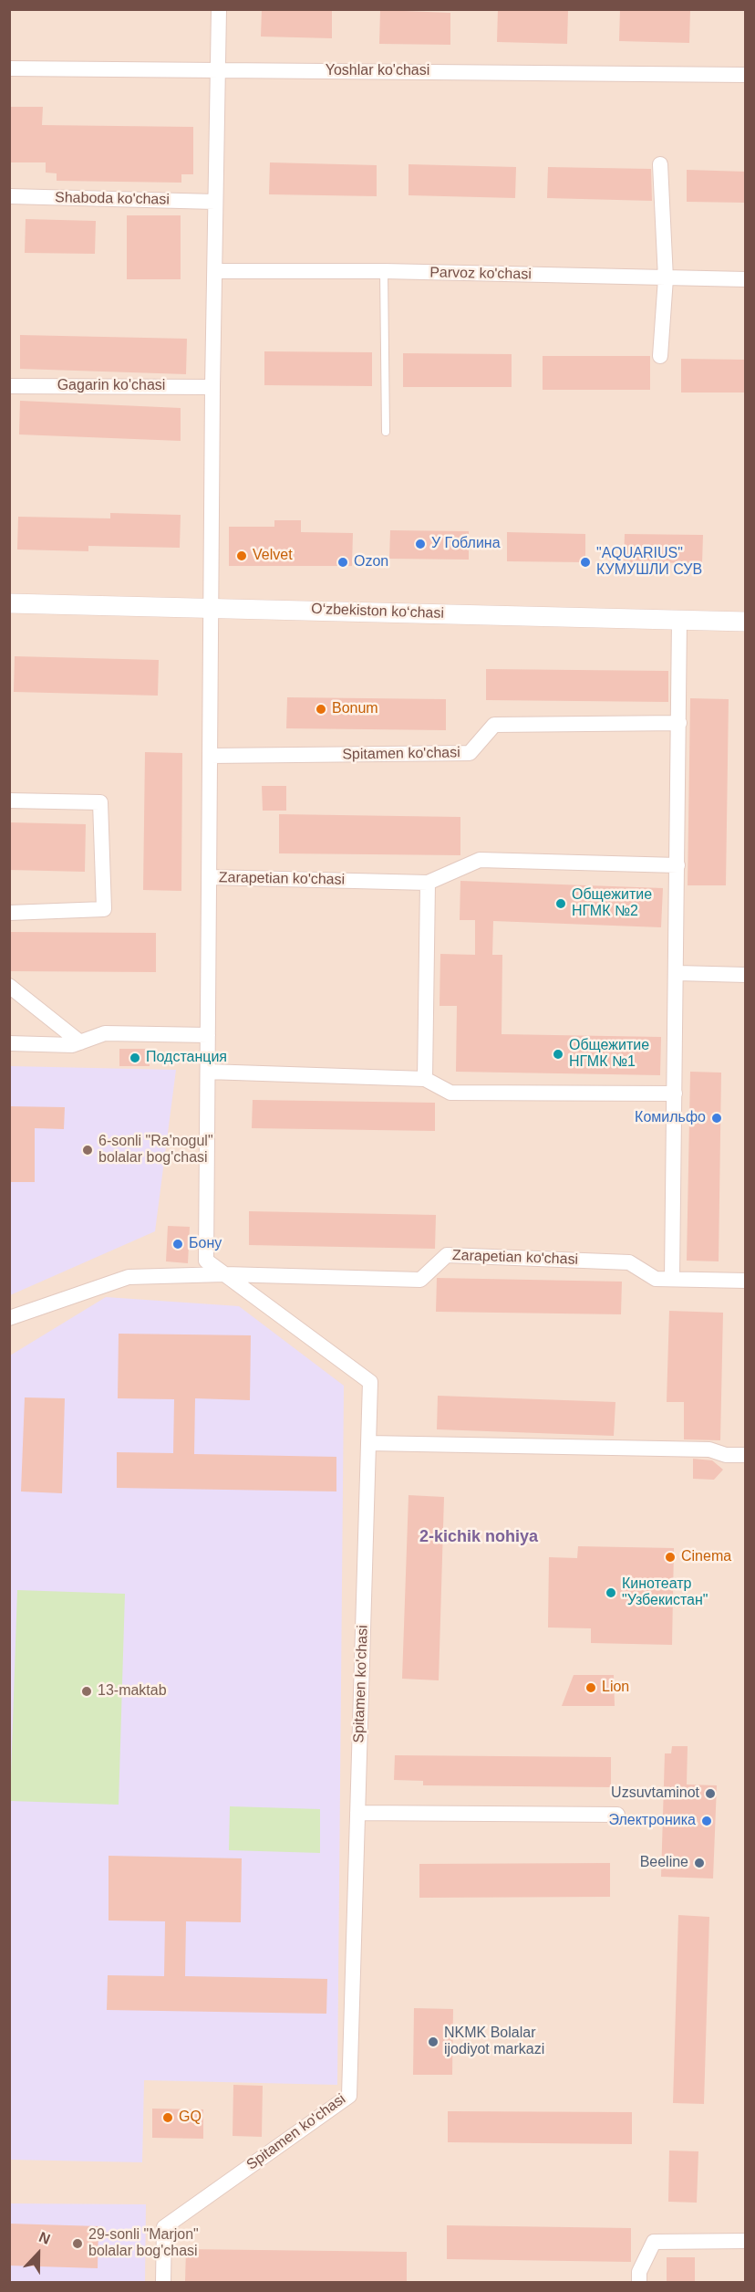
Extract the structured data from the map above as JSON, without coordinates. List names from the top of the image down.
{
  "streets": {
    "street": [
      "Yoshlar ko'chasi",
      "Shaboda ko'chasi",
      "Parvoz ko'chasi",
      "Gagarin ko'chasi",
      "O‘zbekiston ko‘chasi",
      "Spitamen ko'chasi",
      "Zarapetian ko'chasi"
    ]
  },
  "crossings": [
    ["Yoshlar ko'chasi", "Spitamen ko'chasi"],
    ["Shaboda ko'chasi", "Spitamen ko'chasi"],
    ["Parvoz ko'chasi", "Spitamen ko'chasi"],
    ["Gagarin ko'chasi", "Spitamen ko'chasi"],
    ["O‘zbekiston ko‘chasi", "Spitamen ko'chasi"],
    ["Spitamen ko'chasi", "Zarapetian ko'chasi"]
  ],
  "districts": ["2-kichik nohiya"],
  "places": [
    "У Гоблина",
    "Velvet",
    "Ozon",
    "\"AQUARIUS\" КУМУШЛИ СУВ",
    "Bonum",
    "Общежитие НГМК №2",
    "Общежитие НГМК №1",
    "Подстанция",
    "Комильфо",
    "6-sonli \"Ra'nogul\" bolalar bog'chasi",
    "Бону",
    "Cinema",
    "Кинотеатр \"Узбекистан\"",
    "Lion",
    "13-maktab",
    "Uzsuvtaminot",
    "Электроника",
    "Beeline",
    "NKMK Bolalar ijodiyot markazi",
    "GQ",
    "29-sonli \"Marjon\" bolalar bog'chasi"
  ],
  "north": "top"
}
